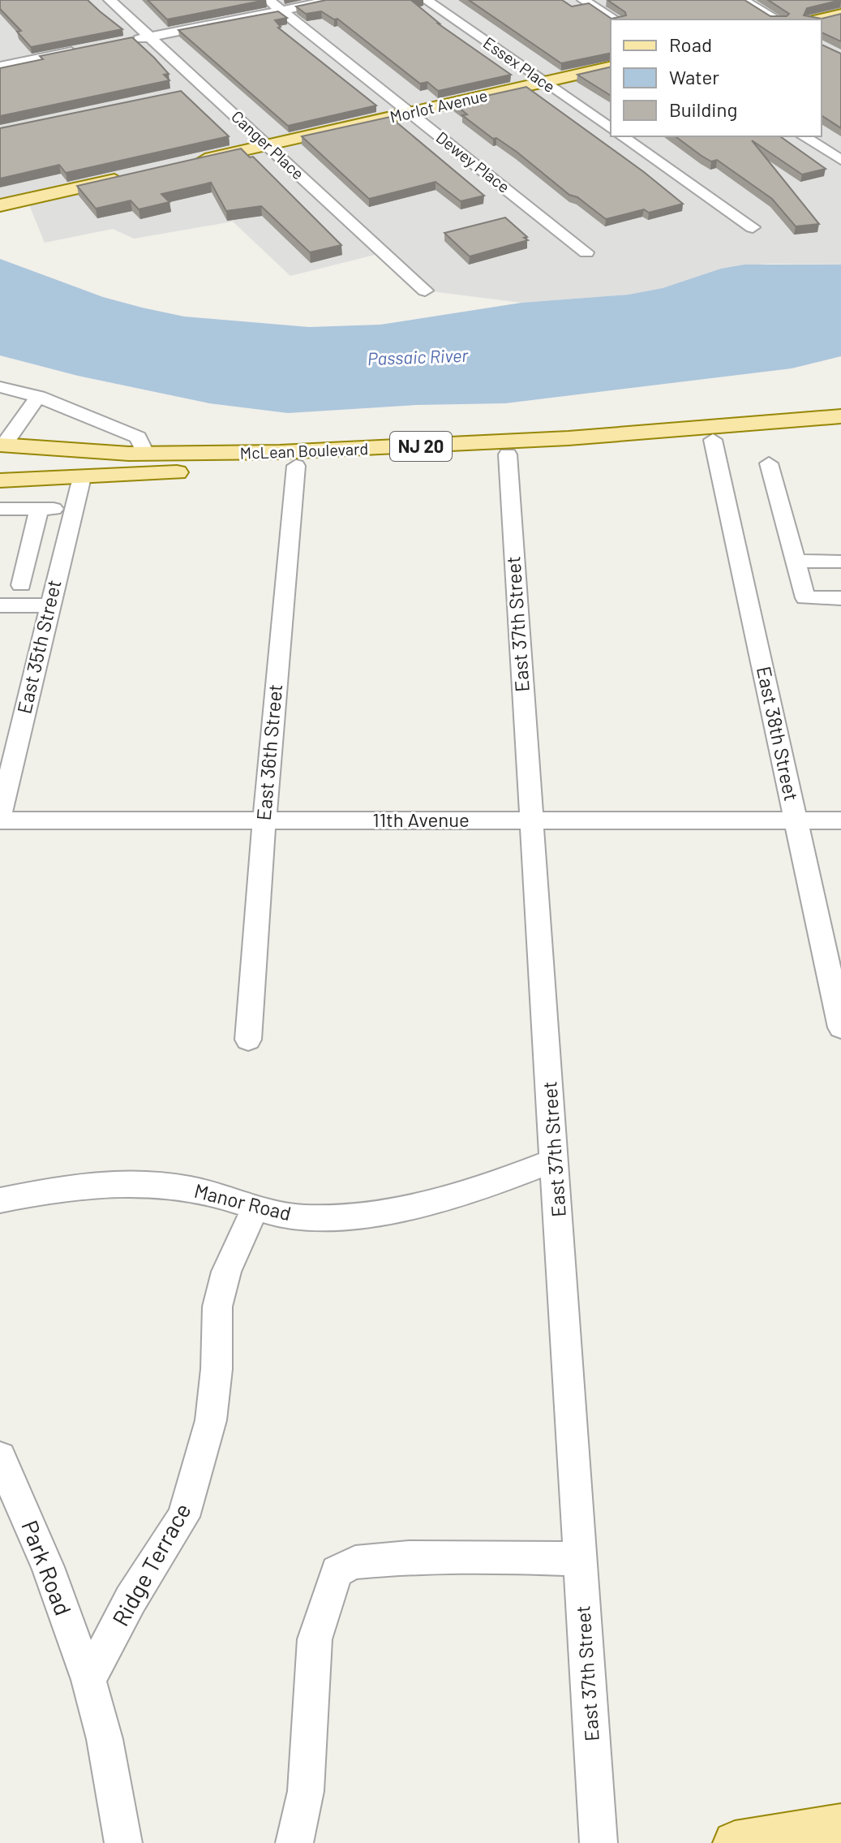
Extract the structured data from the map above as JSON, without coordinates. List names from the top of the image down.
{
  "streets": {
    "main road": ["Morlot Avenue", "NJ 20", "McLean Boulevard"],
    "street": [
      "Essex Place",
      "Canger Place",
      "Dewey Place",
      "East 37th Street",
      "East 35th Street",
      "East 38th Street",
      "East 36th Street",
      "11th Avenue",
      "Manor Road",
      "Ridge Terrace",
      "Park Road"
    ]
  },
  "crossings": [
    ["Essex Place", "Morlot Avenue"],
    ["Morlot Avenue", "Canger Place"],
    ["Morlot Avenue", "Dewey Place"],
    ["McLean Boulevard", "East 37th Street"],
    ["McLean Boulevard", "East 35th Street"],
    ["McLean Boulevard", "East 38th Street"],
    ["McLean Boulevard", "East 36th Street"],
    ["East 37th Street", "11th Avenue"],
    ["East 37th Street", "Manor Road"],
    ["East 35th Street", "11th Avenue"],
    ["East 38th Street", "11th Avenue"],
    ["East 36th Street", "11th Avenue"],
    ["Manor Road", "Ridge Terrace"],
    ["Ridge Terrace", "Park Road"]
  ],
  "water": ["Passaic River"],
  "legend": ["Road", "Water", "Building"]
}
